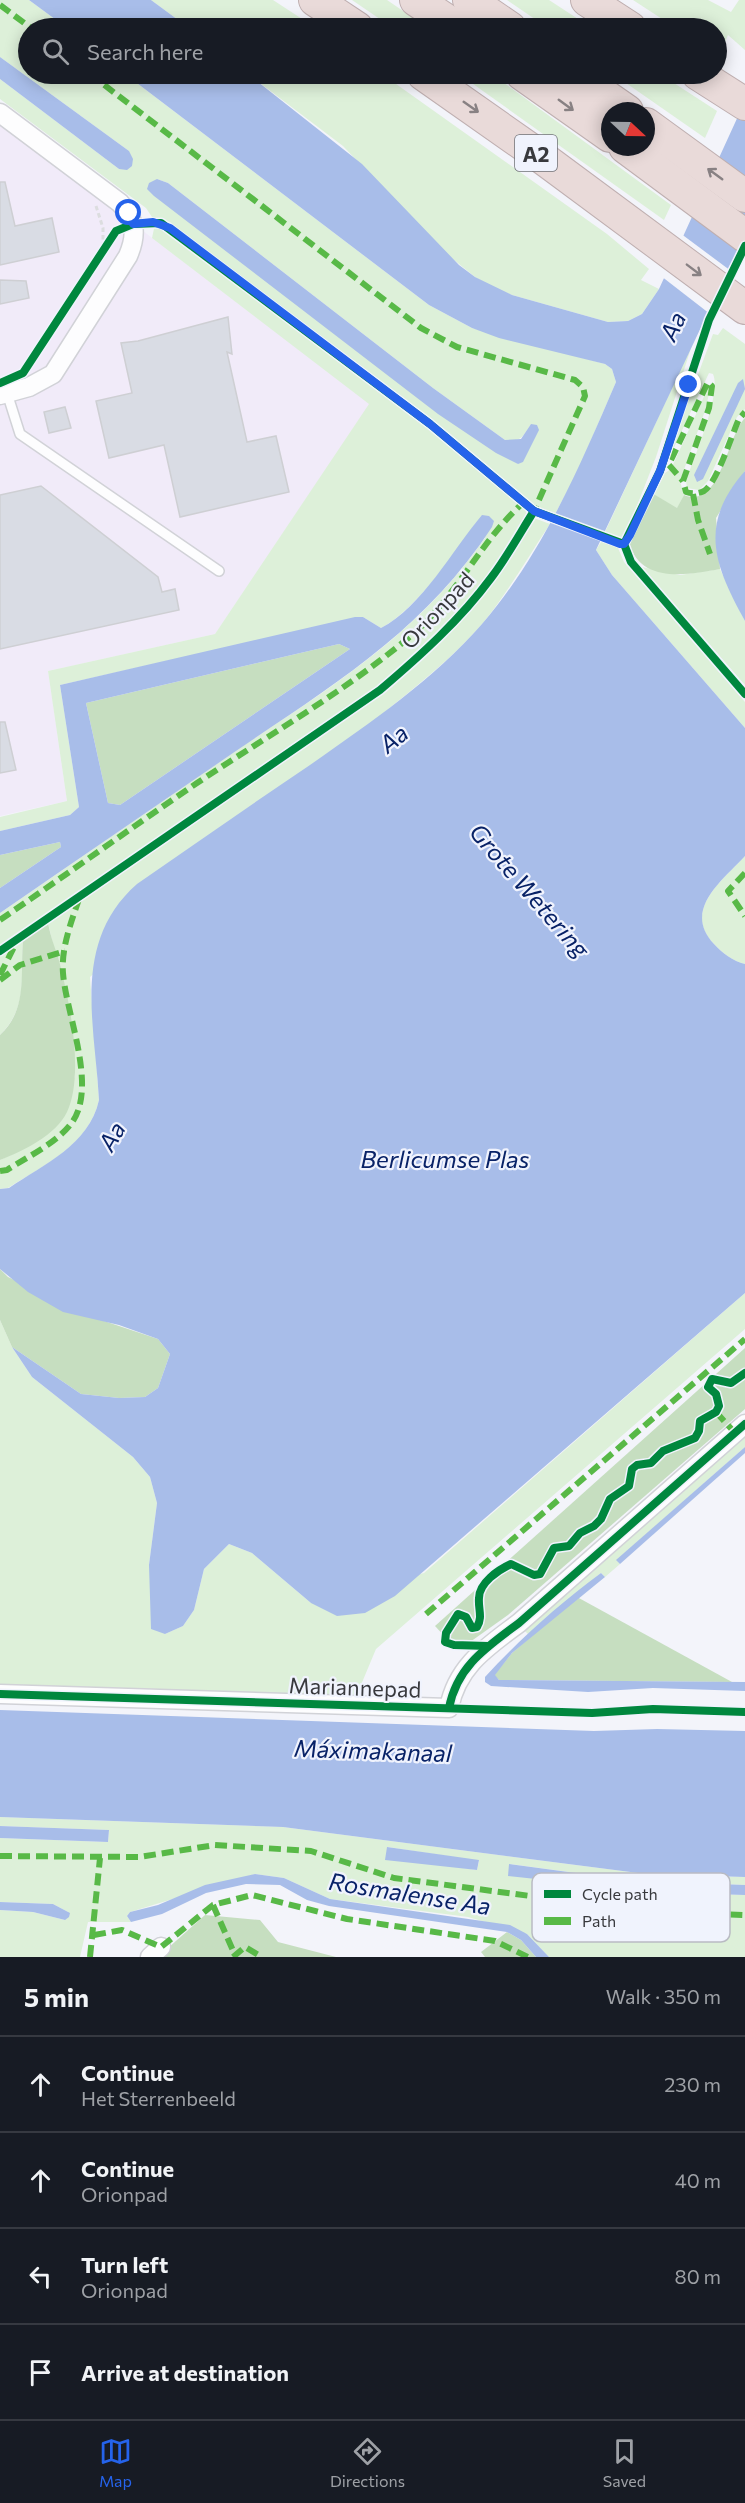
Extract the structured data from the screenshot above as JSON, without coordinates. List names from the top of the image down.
{
  "streets": {
    "highway": ["A2"],
    "street": ["Mariannepad"],
    "cycle path": ["Orionpad"]
  },
  "water": [
    "Aa",
    "Grote Wetering",
    "Berlicumse Plas",
    "Máximakanaal",
    "Rosmalense Aa"
  ],
  "legend": ["Cycle path", "Path"],
  "north": "right",
  "page": {
    "search": "Search here",
    "heading": ["5 min", "Walk · 350 m"],
    "list": [
      ["Continue", "Het Sterrenbeeld", "230 m"],
      ["Continue", "Orionpad", "40 m"],
      ["Turn left", "Orionpad", "80 m"],
      "Arrive at destination"
    ],
    "nav": ["Map", "Directions", "Saved"]
  }
}
